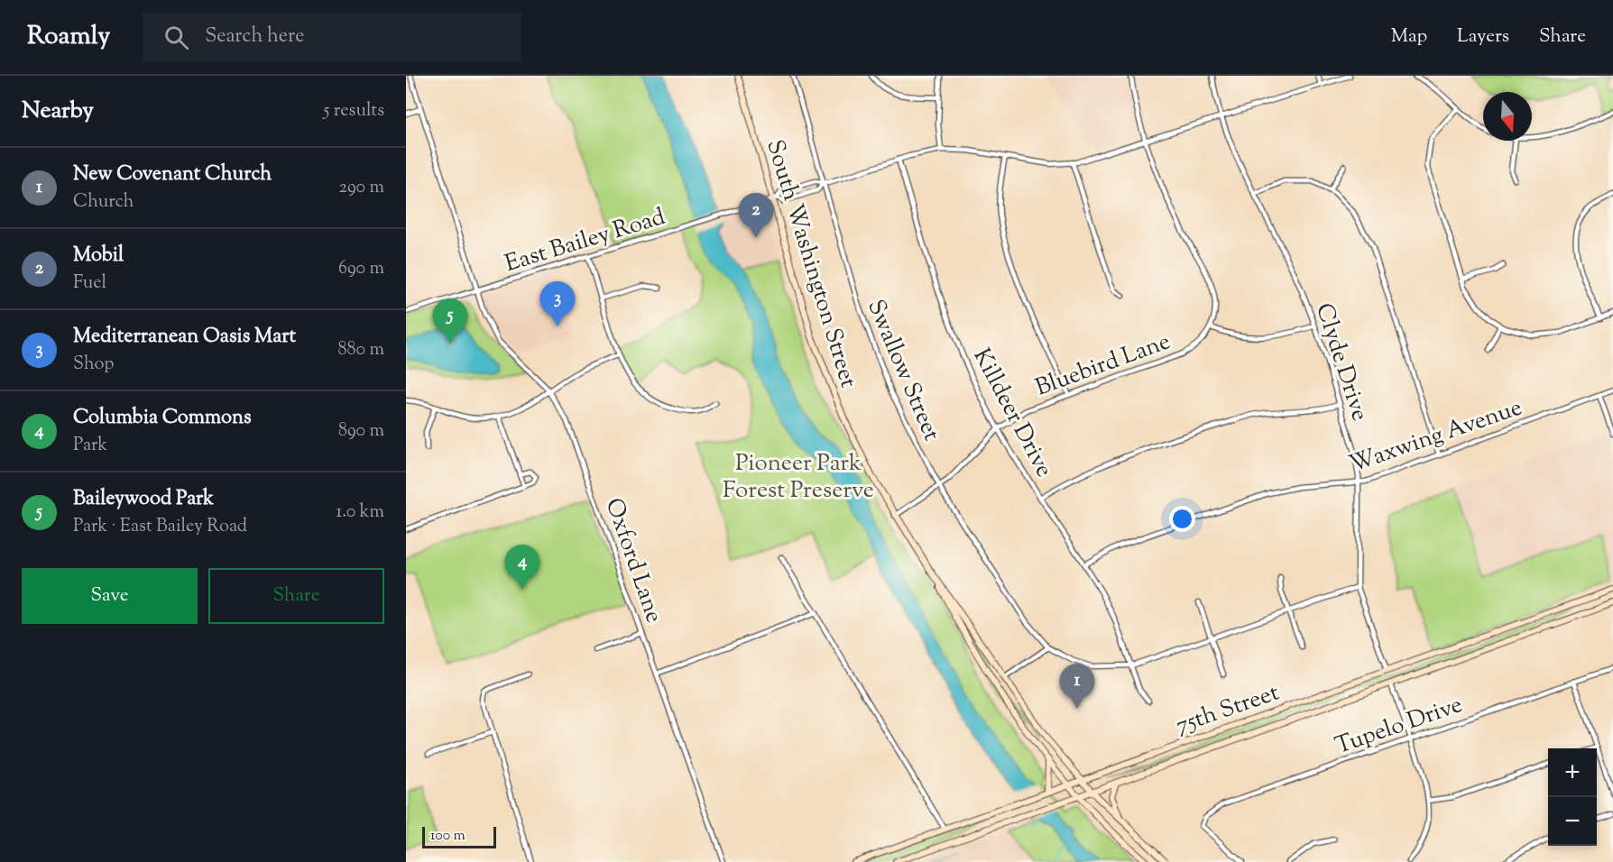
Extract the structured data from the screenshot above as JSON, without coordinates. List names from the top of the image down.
{
  "streets": {
    "main road": ["South Washington Street", "75th Street"],
    "street": [
      "East Bailey Road",
      "Clyde Drive",
      "Bluebird Lane",
      "Swallow Street",
      "Killdeer Drive",
      "Waxwing Avenue",
      "Oxford Lane",
      "Tupelo Drive"
    ]
  },
  "crossings": [
    ["East Bailey Road", "South Washington Street"],
    ["East Bailey Road", "Oxford Lane"],
    ["South Washington Street", "Bluebird Lane"],
    ["South Washington Street", "75th Street"],
    ["Clyde Drive", "Waxwing Avenue"],
    ["Clyde Drive", "75th Street"],
    ["Bluebird Lane", "Swallow Street"],
    ["Bluebird Lane", "Killdeer Drive"],
    ["Killdeer Drive", "Waxwing Avenue"]
  ],
  "parks": ["Pioneer Park Forest Preserve"],
  "scale_bar": "100 m",
  "north": "bottom",
  "page": {
    "header": "Roamly",
    "search": "Search here",
    "nav": ["Map", "Layers", "Share"],
    "heading": ["Nearby", "5 results"],
    "list": [
      {
        "mark": "1",
        "name": "New Covenant Church",
        "note": "Church",
        "value": "290 m"
      },
      {
        "mark": "2",
        "name": "Mobil",
        "note": "Fuel",
        "value": "690 m"
      },
      {
        "mark": "3",
        "name": "Mediterranean Oasis Mart",
        "note": "Shop",
        "value": "880 m"
      },
      {
        "mark": "4",
        "name": "Columbia Commons",
        "note": "Park",
        "value": "890 m"
      },
      {
        "mark": "5",
        "name": "Baileywood Park",
        "note": "Park · East Bailey Road",
        "value": "1.0 km"
      }
    ],
    "pins": [
      "2",
      "3",
      "5",
      "4",
      "1"
    ],
    "buttons": ["Save", "Share"],
    "map_buttons": ["+", "−"],
    "scale": "100 m"
  }
}
